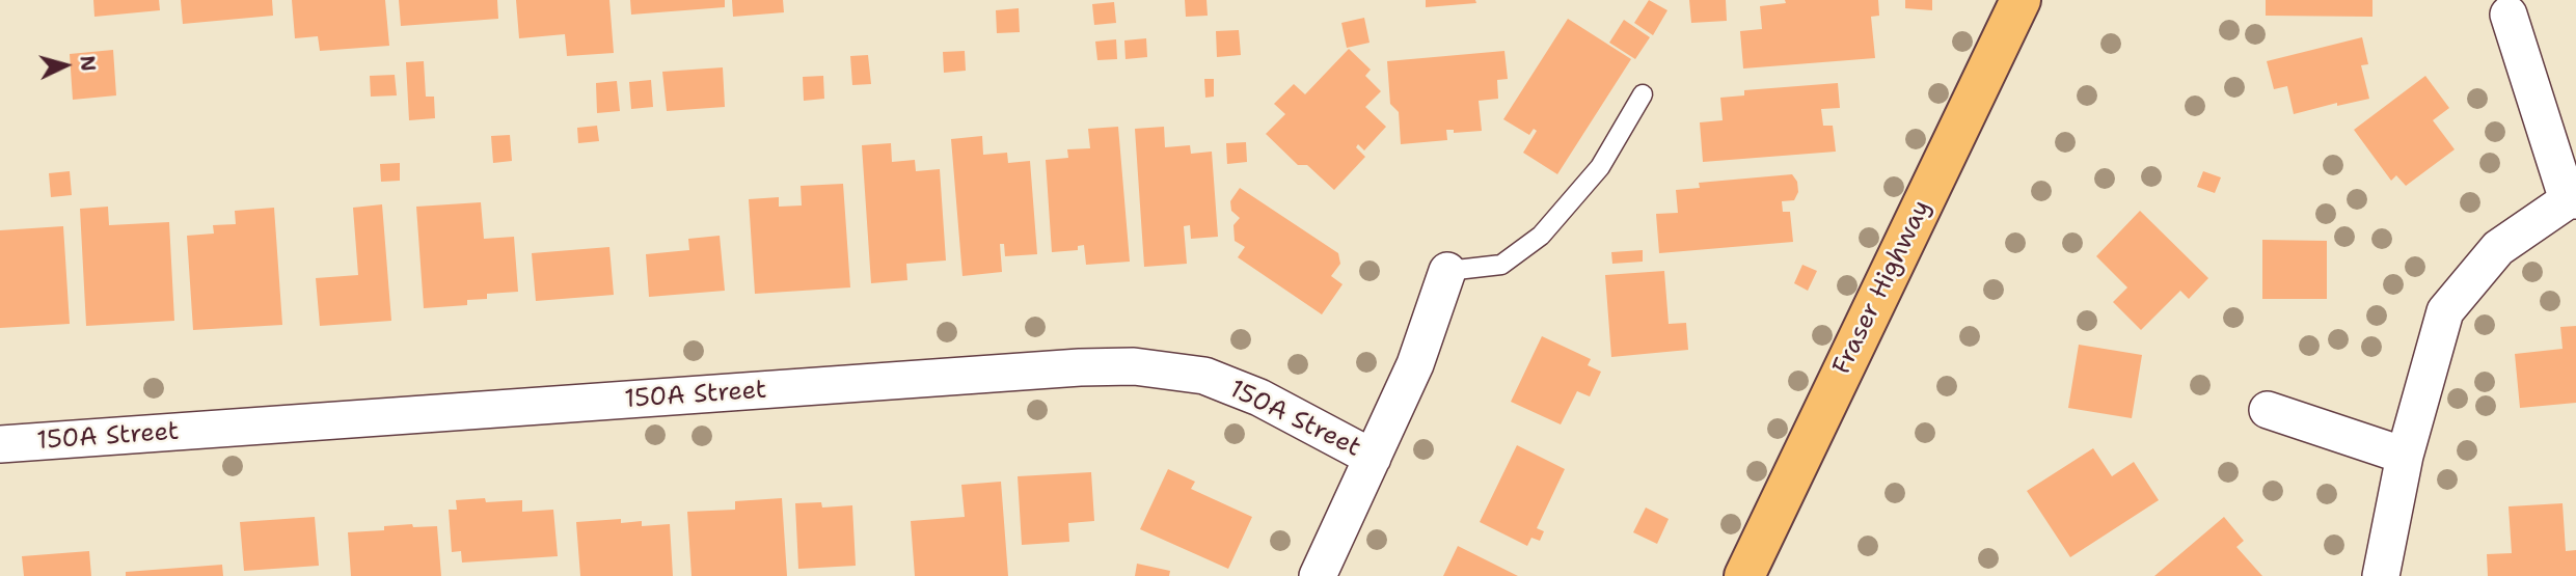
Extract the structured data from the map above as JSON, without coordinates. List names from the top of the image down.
{
  "streets": {
    "main road": ["Fraser Highway"],
    "street": ["150A Street"]
  },
  "north": "right"
}
